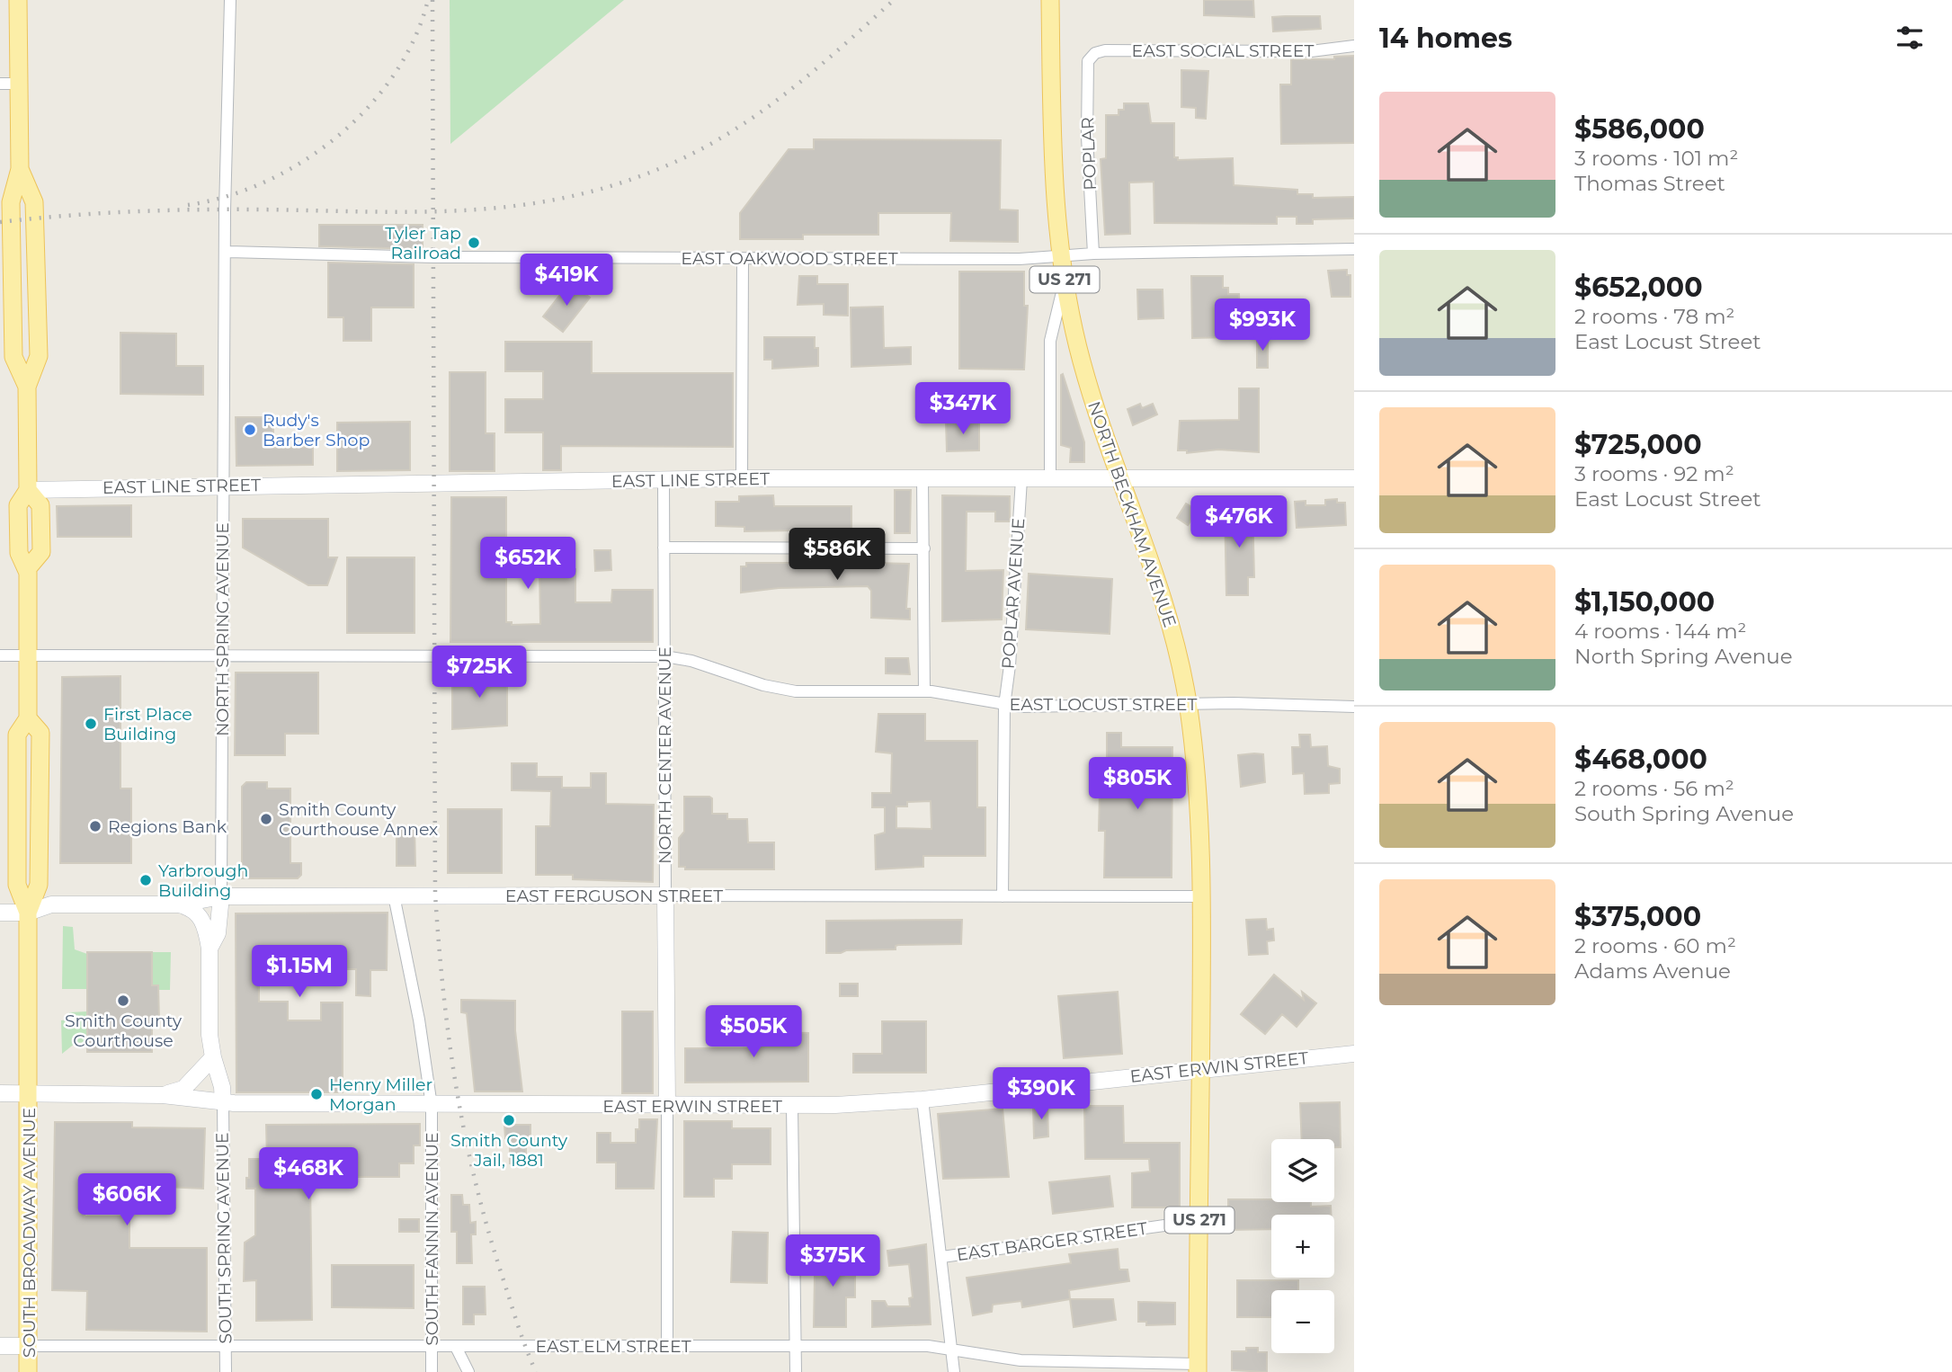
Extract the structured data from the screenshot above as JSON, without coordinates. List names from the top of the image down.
{
  "streets": {
    "main road": [
      "US 271",
      "EAST LINE STREET",
      "NORTH BECKHAM AVENUE",
      "NORTH SPRING AVENUE",
      "NORTH CENTER AVENUE",
      "EAST FERGUSON STREET",
      "EAST ERWIN STREET",
      "SOUTH BROADWAY AVENUE"
    ],
    "street": [
      "EAST SOCIAL STREET",
      "POPLAR",
      "EAST OAKWOOD STREET",
      "POPLAR AVENUE",
      "EAST LOCUST STREET",
      "SOUTH SPRING AVENUE",
      "SOUTH FANNIN AVENUE",
      "EAST BARGER STREET",
      "EAST ELM STREET"
    ]
  },
  "crossings": [
    ["EAST SOCIAL STREET", "POPLAR"],
    ["POPLAR", "EAST OAKWOOD STREET"],
    ["EAST OAKWOOD STREET", "NORTH BECKHAM AVENUE"],
    ["EAST OAKWOOD STREET", "NORTH SPRING AVENUE"],
    ["US 271", "NORTH BECKHAM AVENUE"],
    ["US 271", "EAST ERWIN STREET"],
    ["US 271", "EAST BARGER STREET"],
    ["US 271", "EAST ELM STREET"],
    ["EAST LINE STREET", "NORTH BECKHAM AVENUE"],
    ["EAST LINE STREET", "POPLAR AVENUE"],
    ["EAST LINE STREET", "NORTH SPRING AVENUE"],
    ["EAST LINE STREET", "NORTH CENTER AVENUE"],
    ["NORTH BECKHAM AVENUE", "EAST LOCUST STREET"],
    ["NORTH BECKHAM AVENUE", "EAST FERGUSON STREET"],
    ["NORTH BECKHAM AVENUE", "EAST ERWIN STREET"],
    ["POPLAR AVENUE", "EAST LOCUST STREET"],
    ["POPLAR AVENUE", "EAST FERGUSON STREET"],
    ["NORTH SPRING AVENUE", "EAST LOCUST STREET"],
    ["NORTH SPRING AVENUE", "EAST FERGUSON STREET"],
    ["NORTH SPRING AVENUE", "EAST ERWIN STREET"],
    ["NORTH SPRING AVENUE", "SOUTH SPRING AVENUE"],
    ["EAST LOCUST STREET", "NORTH CENTER AVENUE"],
    ["EAST LOCUST STREET", "SOUTH BROADWAY AVENUE"],
    ["NORTH CENTER AVENUE", "EAST FERGUSON STREET"],
    ["NORTH CENTER AVENUE", "EAST ERWIN STREET"],
    ["EAST FERGUSON STREET", "SOUTH BROADWAY AVENUE"],
    ["EAST FERGUSON STREET", "SOUTH FANNIN AVENUE"],
    ["EAST ERWIN STREET", "SOUTH BROADWAY AVENUE"],
    ["EAST ERWIN STREET", "SOUTH SPRING AVENUE"],
    ["EAST ERWIN STREET", "SOUTH FANNIN AVENUE"],
    ["SOUTH BROADWAY AVENUE", "EAST ELM STREET"],
    ["SOUTH SPRING AVENUE", "EAST ELM STREET"],
    ["SOUTH FANNIN AVENUE", "EAST ELM STREET"]
  ],
  "places": [
    "Tyler Tap Railroad",
    "Rudy's Barber Shop",
    "First Place Building",
    "Smith County Courthouse Annex",
    "Regions Bank",
    "Yarbrough Building",
    "Smith County Courthouse",
    "Henry Miller Morgan",
    "Smith County Jail, 1881"
  ],
  "page": {
    "heading": "14 homes",
    "list": [
      {
        "name": "$586,000",
        "note": "3 rooms · 101 m² · Thomas Street"
      },
      {
        "name": "$652,000",
        "note": "2 rooms · 78 m² · East Locust Street"
      },
      {
        "name": "$725,000",
        "note": "3 rooms · 92 m² · East Locust Street"
      },
      {
        "name": "$1,150,000",
        "note": "4 rooms · 144 m² · North Spring Avenue"
      },
      {
        "name": "$468,000",
        "note": "2 rooms · 56 m² · South Spring Avenue"
      },
      {
        "name": "$375,000",
        "note": "2 rooms · 60 m² · Adams Avenue"
      }
    ],
    "price": [
      "$419K",
      "$993K",
      "$347K",
      "$476K",
      "$586K",
      "$652K",
      "$725K",
      "$805K",
      "$1.15M",
      "$505K",
      "$390K",
      "$468K",
      "$606K",
      "$375K"
    ],
    "map_buttons": ["+", "−"]
  }
}
